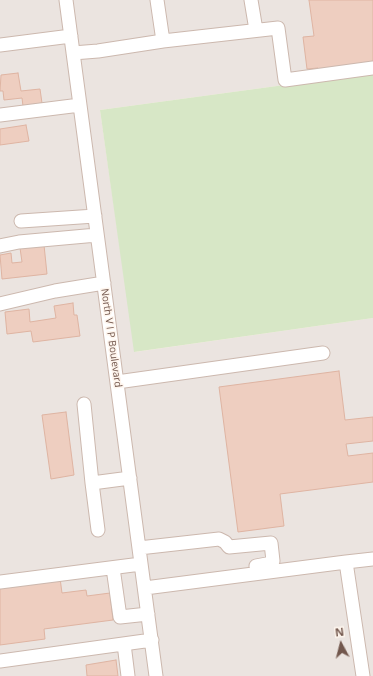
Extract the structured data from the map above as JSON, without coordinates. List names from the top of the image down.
{
  "streets": {
    "street": ["North V I P Boulevard"]
  },
  "north": "top"
}
